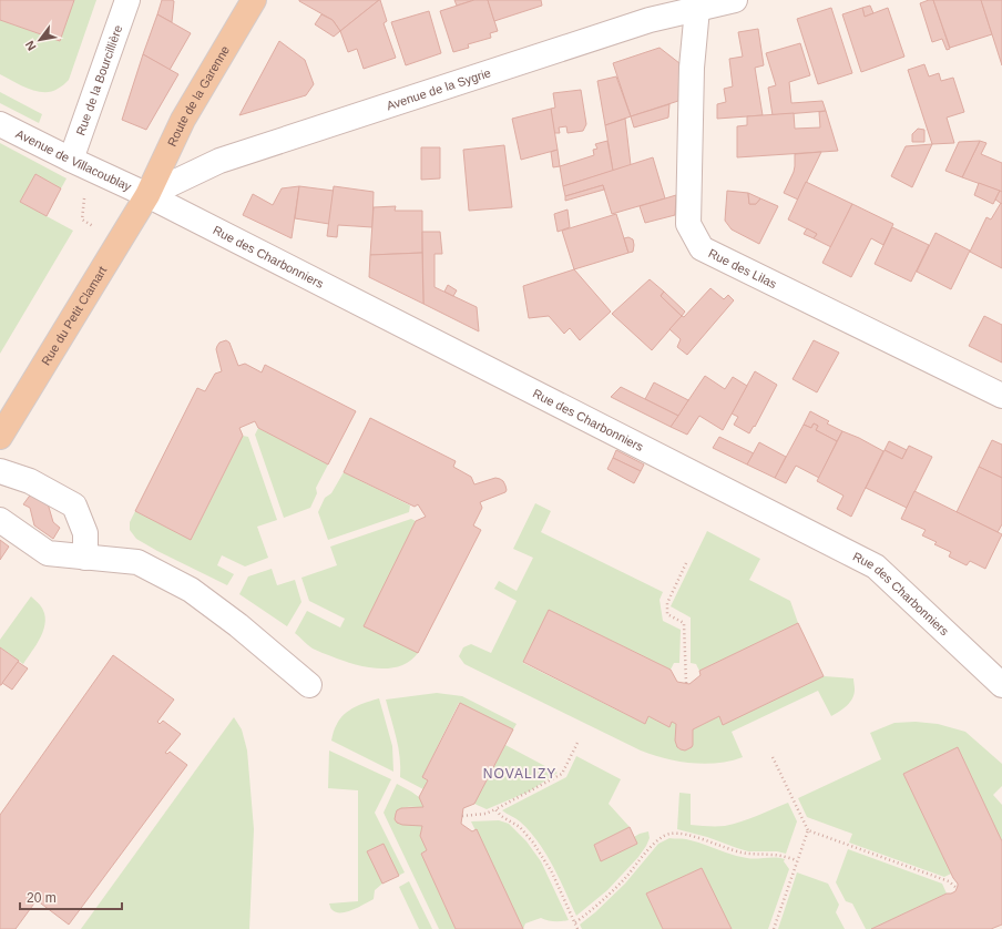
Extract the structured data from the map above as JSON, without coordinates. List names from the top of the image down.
{
  "streets": {
    "main road": ["Route de la Garenne", "Rue du Petit Clamart"],
    "street": [
      "Rue de la Bourcillière",
      "Avenue de la Sygrie",
      "Avenue de Villacoublay",
      "Rue des Charbonniers",
      "Rue des Lilas"
    ]
  },
  "crossings": [
    ["Rue de la Bourcillière", "Avenue de Villacoublay"],
    ["Avenue de la Sygrie", "Route de la Garenne"],
    ["Avenue de la Sygrie", "Avenue de Villacoublay"],
    ["Avenue de la Sygrie", "Rue des Charbonniers"],
    ["Avenue de la Sygrie", "Rue des Lilas"],
    ["Avenue de la Sygrie", "Rue du Petit Clamart"],
    ["Route de la Garenne", "Avenue de Villacoublay"],
    ["Route de la Garenne", "Rue des Charbonniers"],
    ["Route de la Garenne", "Rue du Petit Clamart"],
    ["Avenue de Villacoublay", "Rue des Charbonniers"],
    ["Avenue de Villacoublay", "Rue du Petit Clamart"],
    ["Rue des Charbonniers", "Rue du Petit Clamart"]
  ],
  "districts": ["NOVALIZY"],
  "scale_bar": "20 m",
  "north": "bottom left"
}
